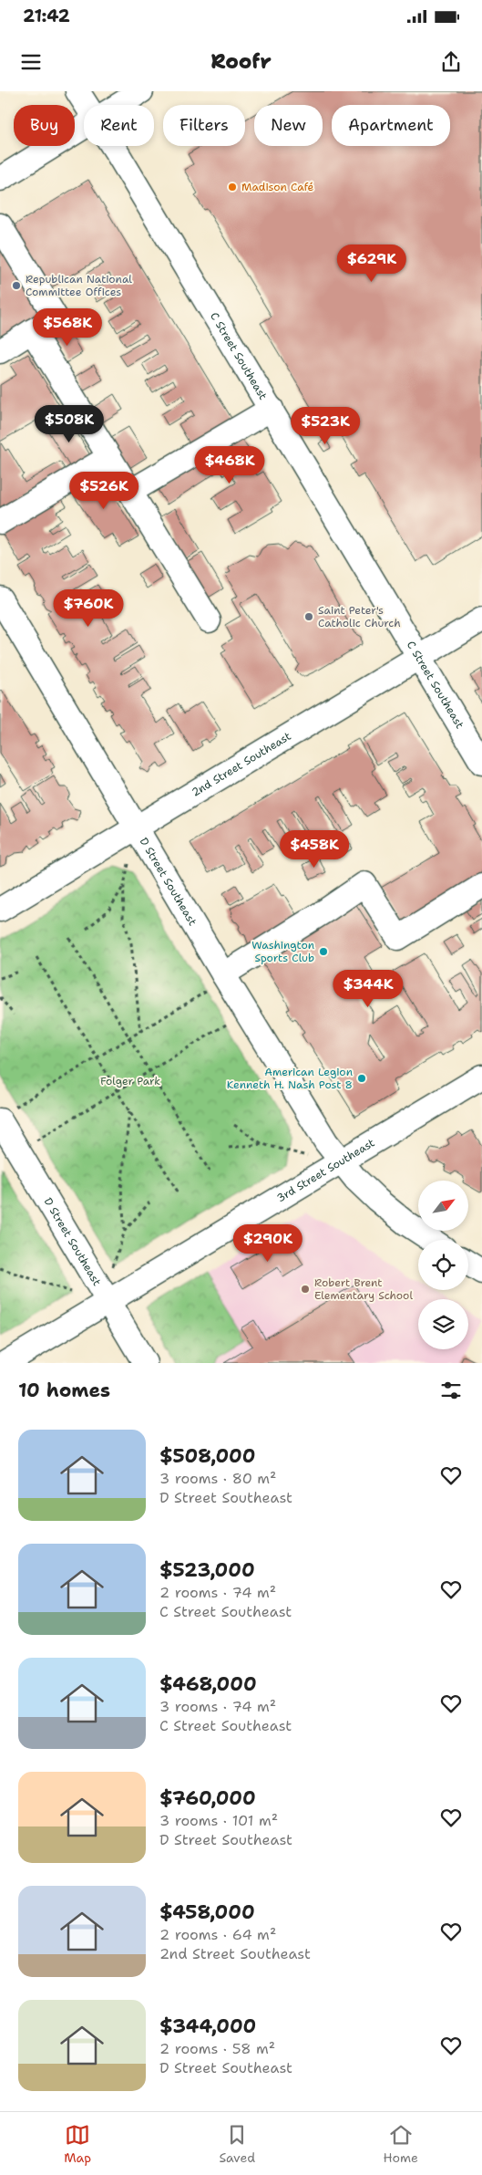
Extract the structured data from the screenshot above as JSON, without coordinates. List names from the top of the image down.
{
  "streets": {
    "street": [
      "C Street Southeast",
      "2nd Street Southeast",
      "D Street Southeast",
      "3rd Street Southeast"
    ]
  },
  "crossings": [
    ["C Street Southeast", "2nd Street Southeast"],
    ["2nd Street Southeast", "D Street Southeast"],
    ["D Street Southeast", "3rd Street Southeast"]
  ],
  "parks": ["Folger Park"],
  "places": [
    "Madison Café",
    "Republican National Committee Offices",
    "Saint Peter's Catholic Church",
    "Washington Sports Club",
    "American Legion Kenneth H. Nash Post 8",
    "Robert Brent Elementary School"
  ],
  "north": "top right",
  "page": {
    "status": "21:42",
    "header": "Roofr",
    "chip": [
      "Buy",
      "Rent",
      "Filters",
      "New",
      "Apartment"
    ],
    "price": [
      "$629K",
      "$568K",
      "$508K",
      "$523K",
      "$468K",
      "$526K",
      "$760K",
      "$458K",
      "$344K",
      "$290K"
    ],
    "heading": "10 homes",
    "list": [
      {
        "name": "$508,000",
        "note": "3 rooms · 80 m² · D Street Southeast"
      },
      {
        "name": "$523,000",
        "note": "2 rooms · 74 m² · C Street Southeast"
      },
      {
        "name": "$468,000",
        "note": "3 rooms · 74 m² · C Street Southeast"
      },
      {
        "name": "$760,000",
        "note": "3 rooms · 101 m² · D Street Southeast"
      },
      {
        "name": "$458,000",
        "note": "2 rooms · 64 m² · 2nd Street Southeast"
      },
      {
        "name": "$344,000",
        "note": "2 rooms · 58 m² · D Street Southeast"
      }
    ],
    "tabs": ["Map", "Saved", "Home"]
  }
}
